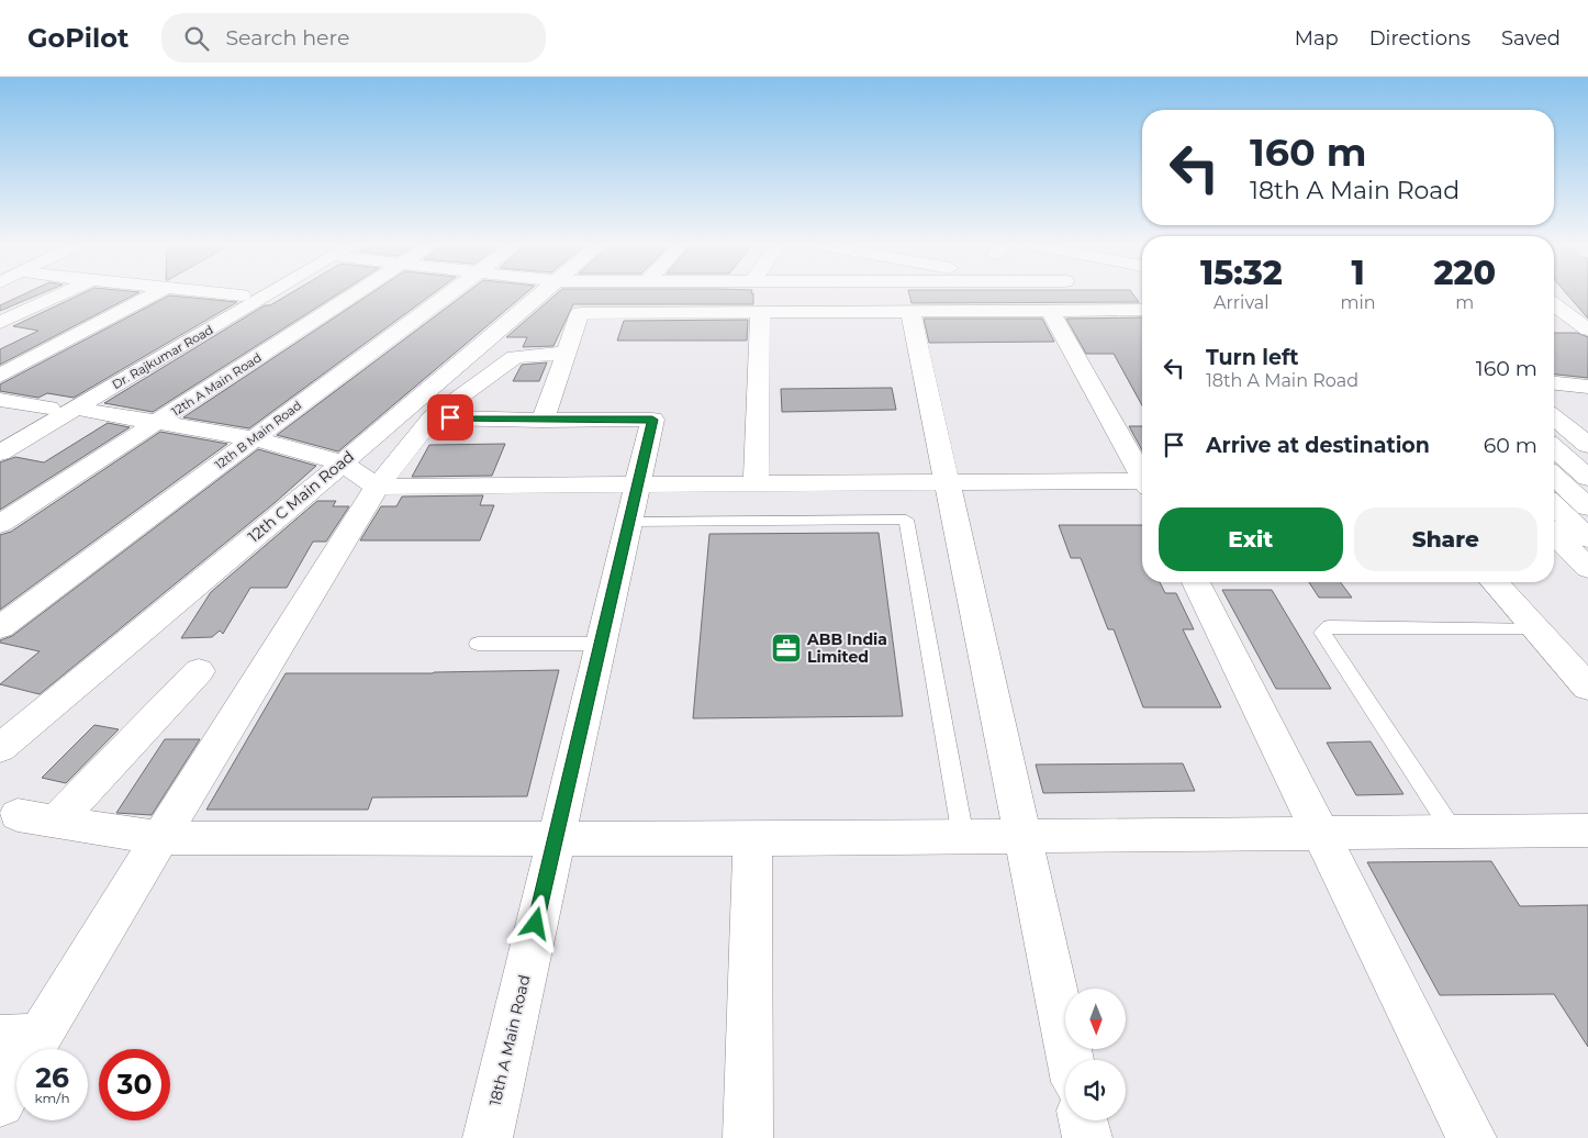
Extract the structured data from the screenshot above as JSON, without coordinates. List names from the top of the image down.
{
  "streets": {
    "street": [
      "Dr. Rajkumar Road",
      "12th A Main Road",
      "12th B Main Road",
      "12th C Main Road",
      "18th A Main Road"
    ]
  },
  "places": {
    "office": ["ABB India Limited"]
  },
  "north": "bottom",
  "page": {
    "header": "GoPilot",
    "search": "Search here",
    "nav": ["Map", "Directions", "Saved"],
    "turn": ["160 m", "18th A Main Road"],
    "eta": [
      "15:32",
      "Arrival",
      "1",
      "min",
      "220",
      "m"
    ],
    "list": [
      {
        "name": "Turn left",
        "note": "18th A Main Road",
        "value": "160 m"
      },
      {
        "name": "Arrive at destination",
        "value": "60 m"
      }
    ],
    "buttons": ["Exit", "Share"],
    "speed": "26 km/h",
    "limit": "30"
  }
}
